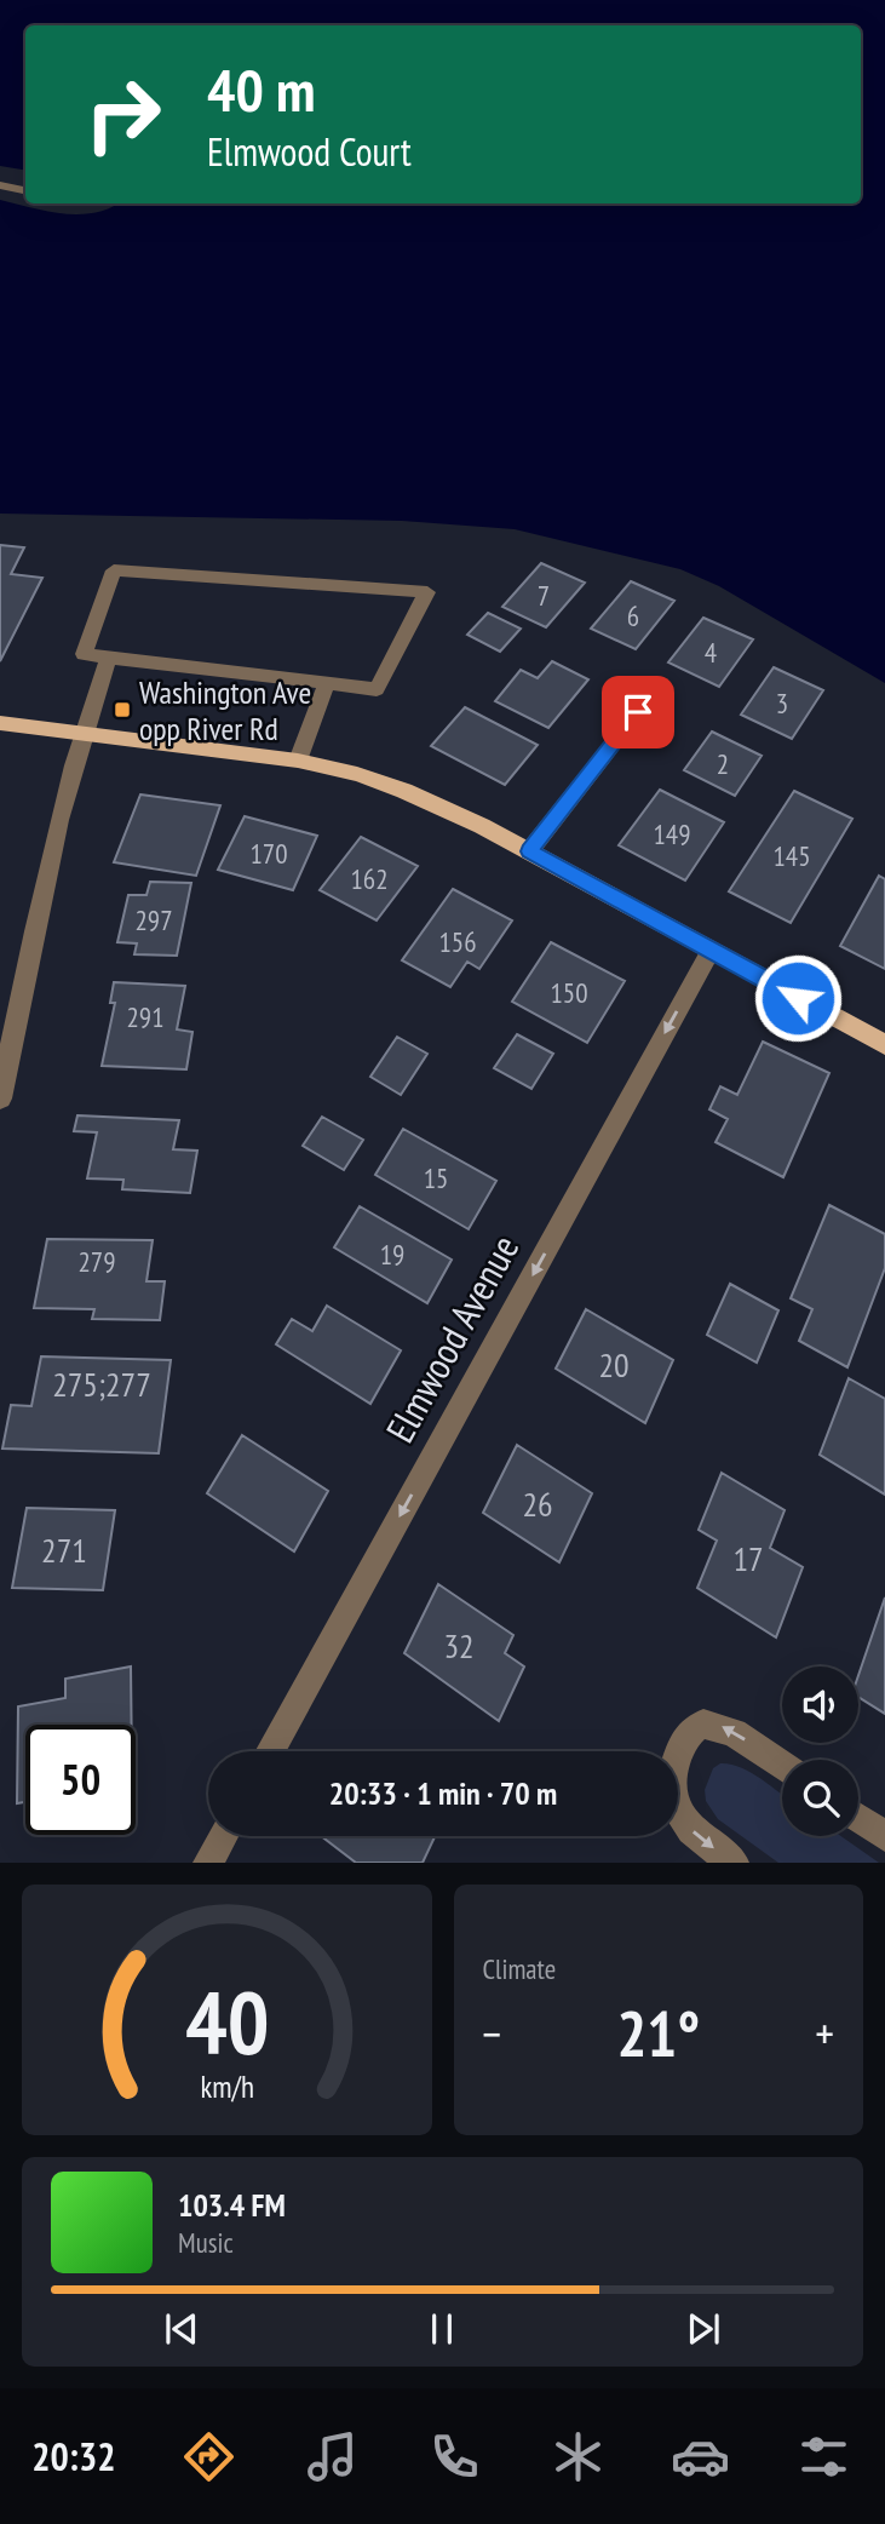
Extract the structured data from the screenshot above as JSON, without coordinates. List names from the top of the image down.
{
  "streets": {
    "street": ["Elmwood Avenue"]
  },
  "one_way": ["Elmwood Avenue"],
  "places": {
    "transit": ["Washington Ave opp River Rd"]
  },
  "house_numbers": [
    "7",
    "6",
    "4",
    "3",
    "2",
    "149",
    "170",
    "145",
    "162",
    "297",
    "156",
    "150",
    "291",
    "15",
    "19",
    "279",
    "20",
    "275;277",
    "26",
    "271",
    "17",
    "32"
  ],
  "page": {
    "turn": ["40 m", "Elmwood Court"],
    "limit": "50",
    "trip": "20:33 · 1 min · 70 m",
    "tile": "Climate",
    "heat": ["−", "21°", "+"],
    "song": ["103.4 FM", "Music"],
    "tabs": "20:32",
    "gauge": ["40", "km/h"]
  }
}
